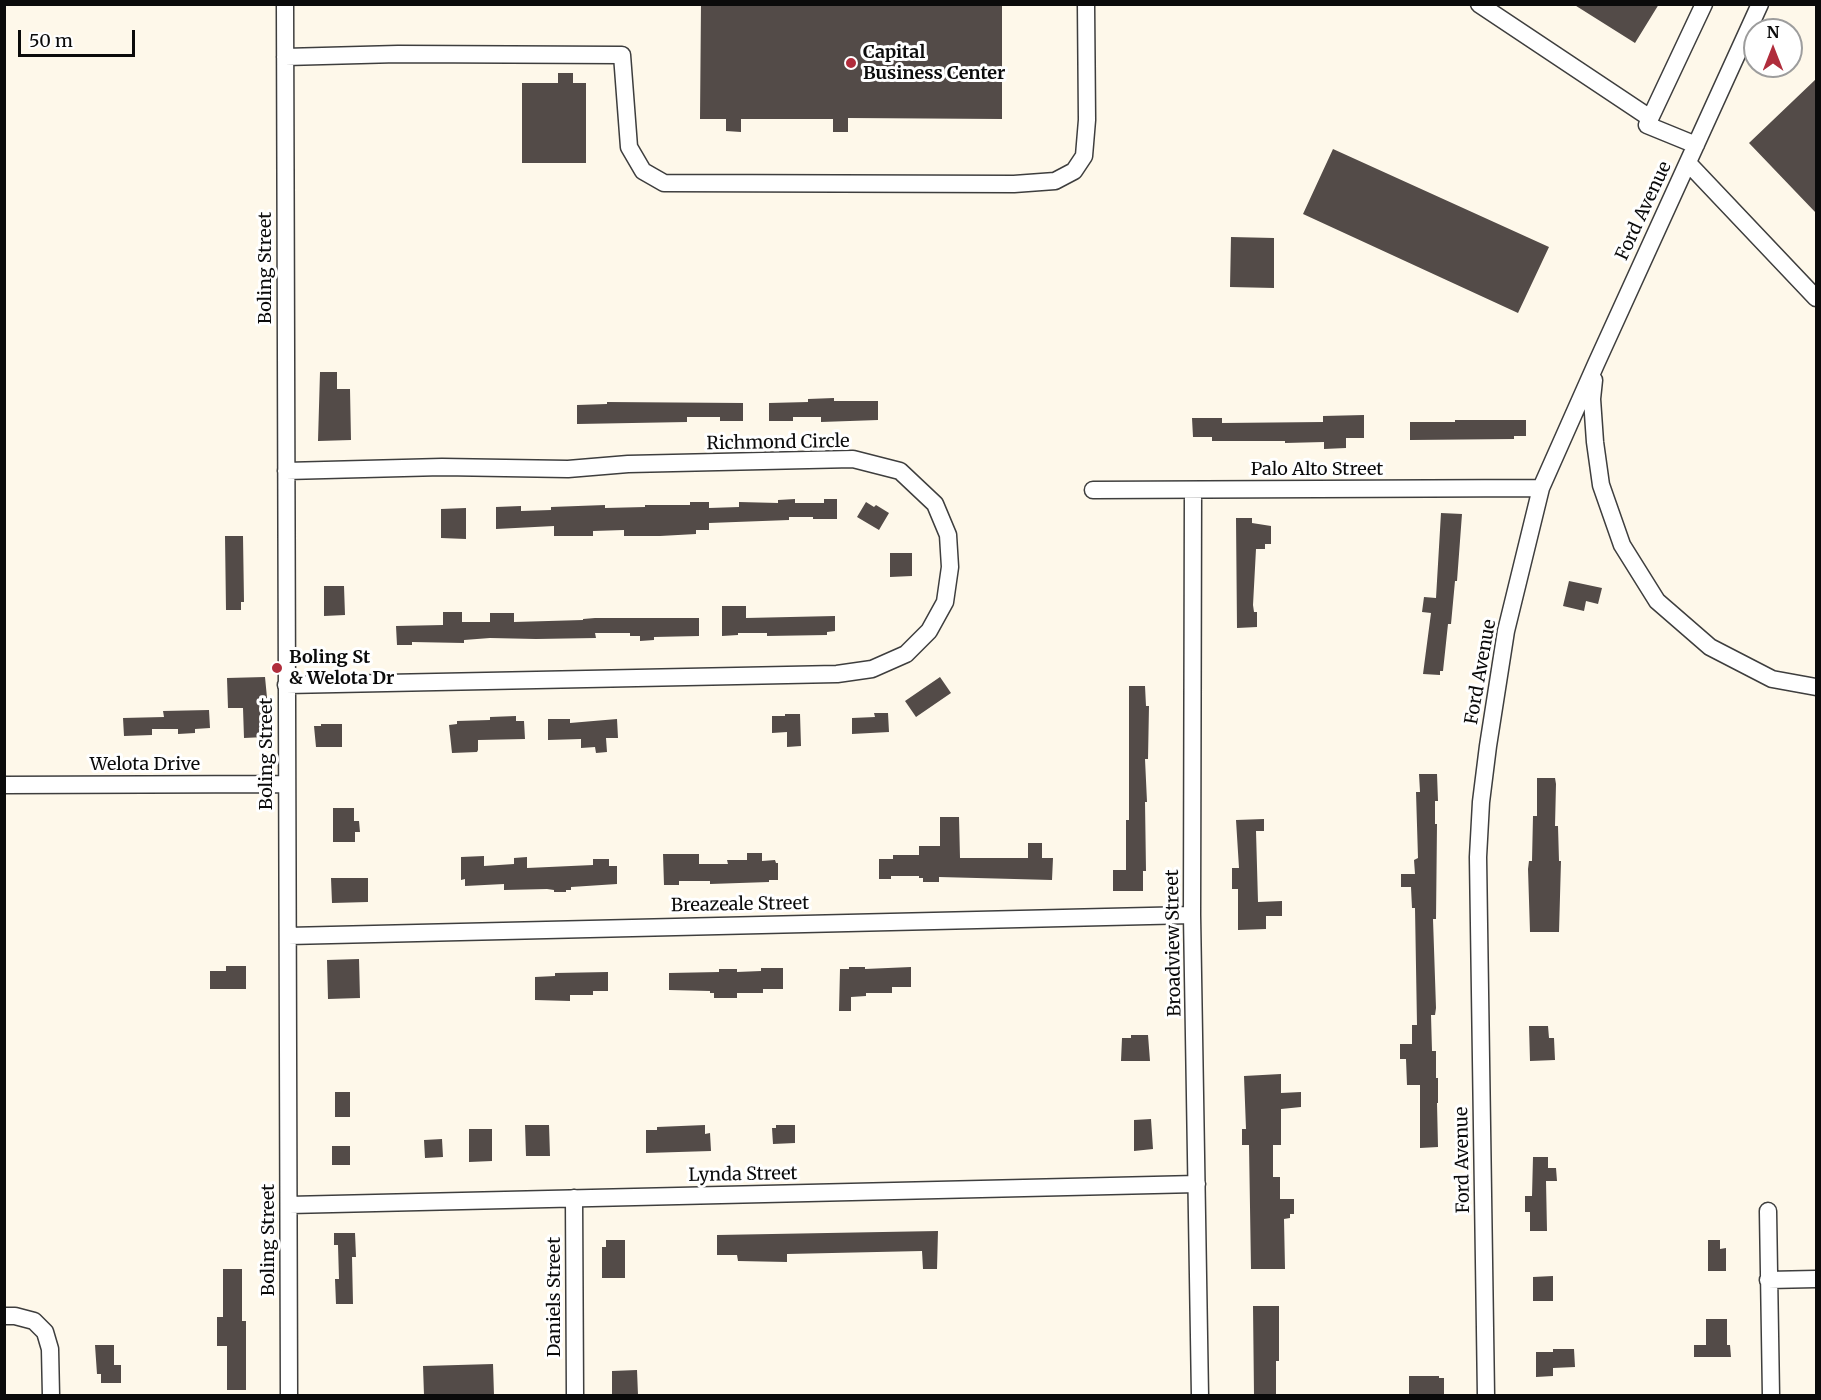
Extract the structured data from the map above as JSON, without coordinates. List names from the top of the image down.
{
  "streets": {
    "street": [
      "Ford Avenue",
      "Boling Street",
      "Richmond Circle",
      "Palo Alto Street",
      "Welota Drive",
      "Breazeale Street",
      "Broadview Street",
      "Lynda Street",
      "Daniels Street"
    ]
  },
  "crossings": [
    ["Ford Avenue", "Palo Alto Street"],
    ["Boling Street", "Richmond Circle"],
    ["Boling Street", "Welota Drive"],
    ["Boling Street", "Breazeale Street"],
    ["Boling Street", "Lynda Street"],
    ["Palo Alto Street", "Broadview Street"],
    ["Breazeale Street", "Broadview Street"],
    ["Broadview Street", "Lynda Street"],
    ["Lynda Street", "Daniels Street"]
  ],
  "places": ["Capital Business Center", "Boling St & Welota Dr"],
  "scale_bar": "50 m",
  "north": "top"
}
